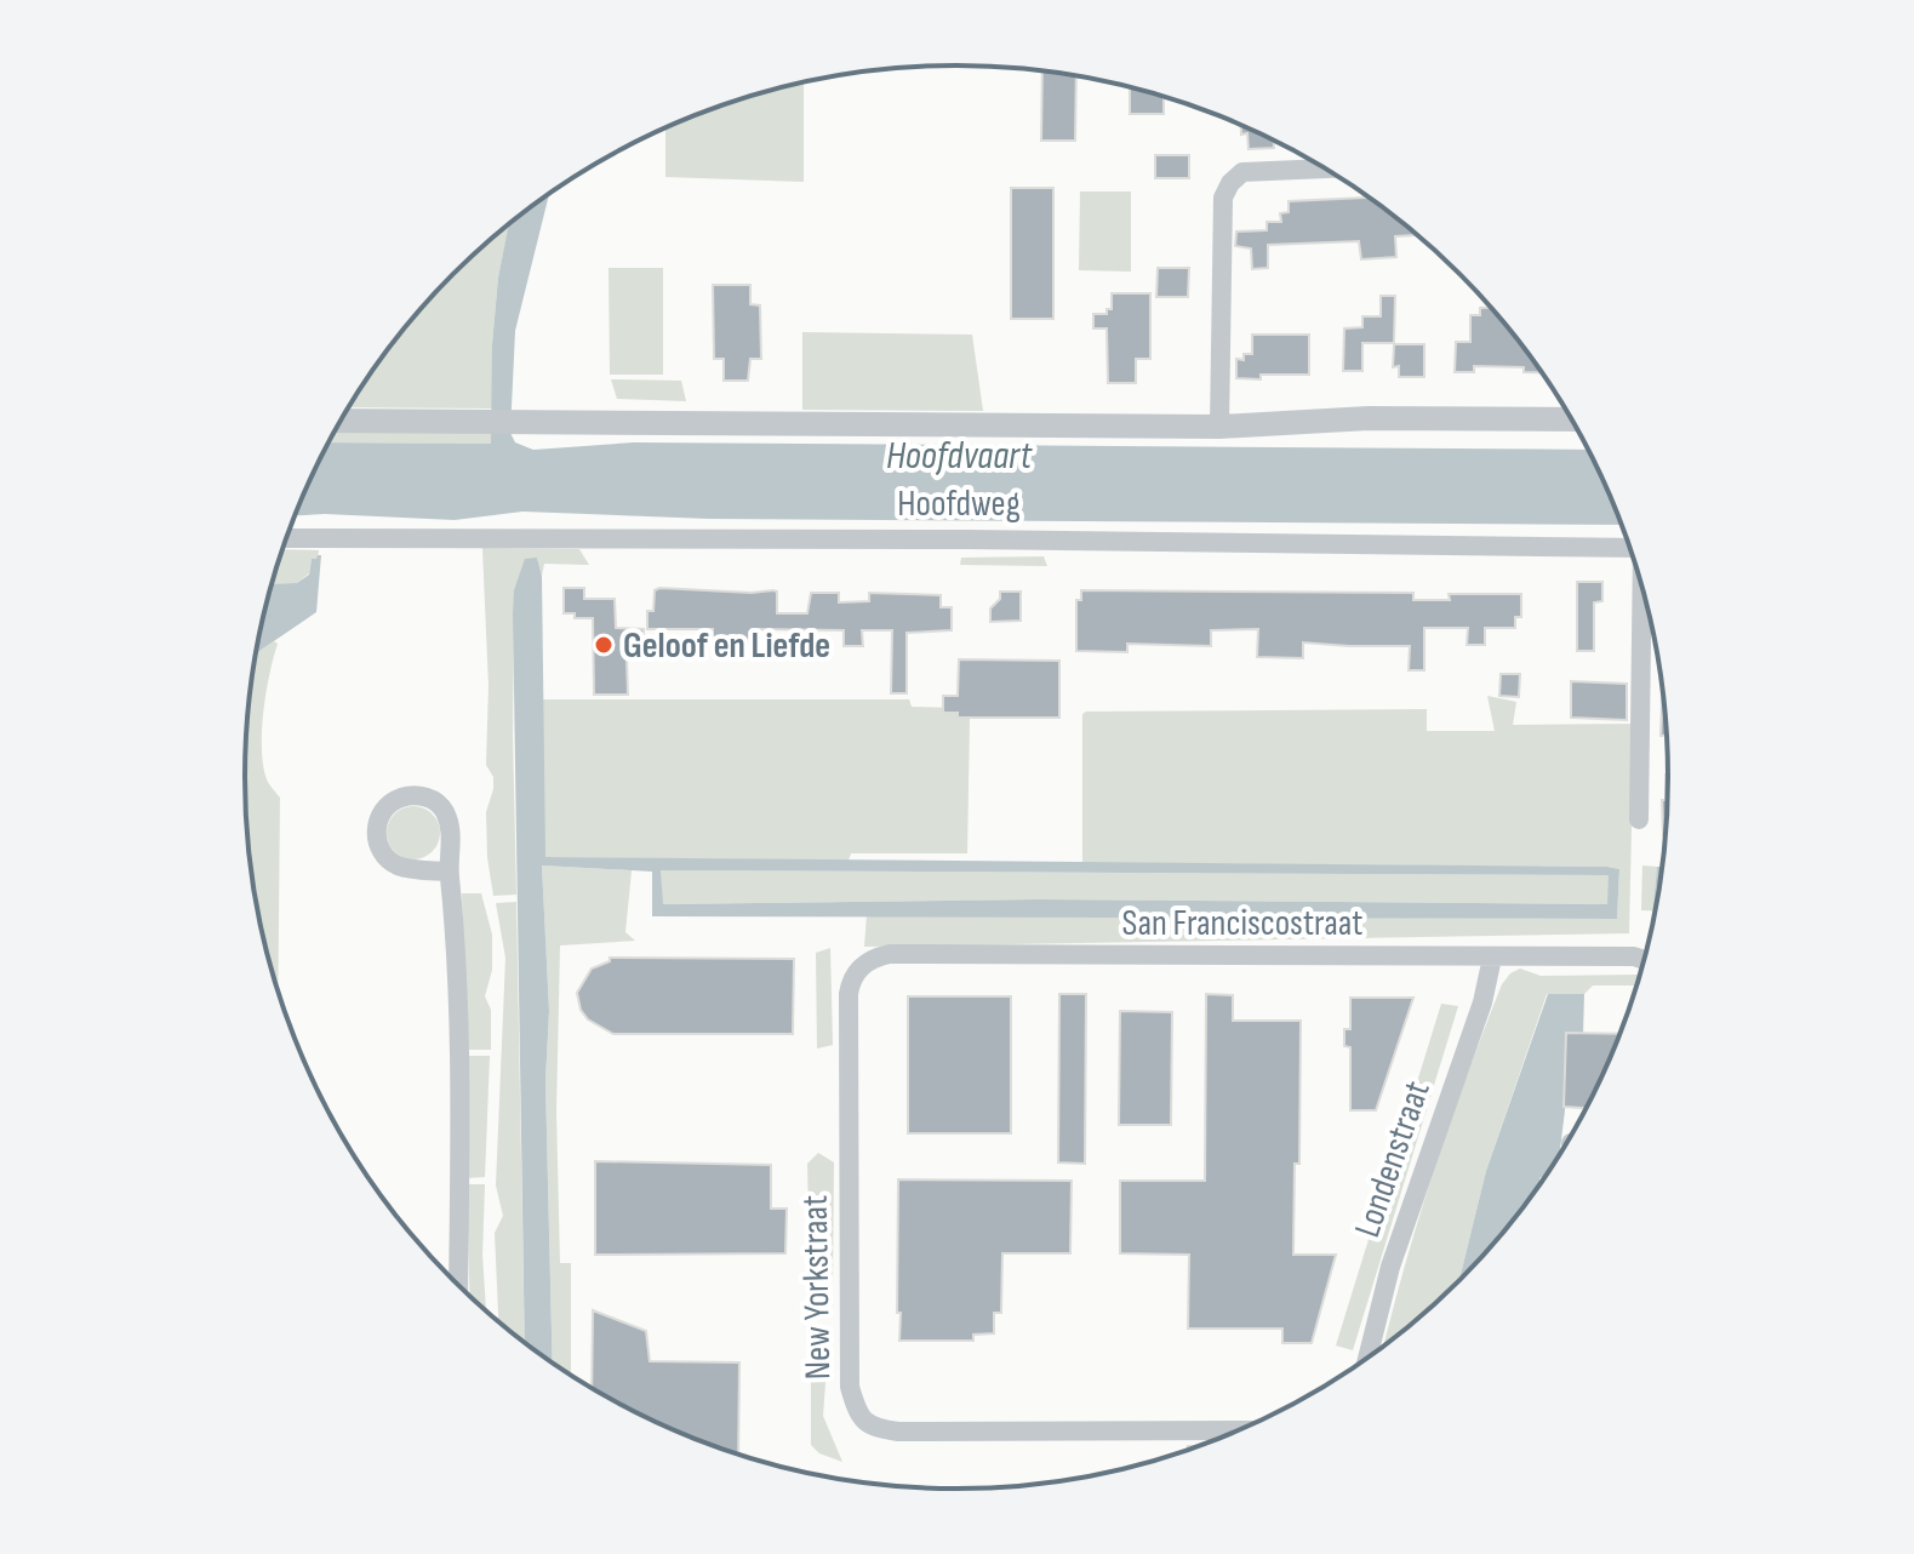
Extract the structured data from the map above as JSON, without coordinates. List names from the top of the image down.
{
  "streets": {
    "street": [
      "Hoofdweg",
      "San Franciscostraat",
      "Londenstraat",
      "New Yorkstraat"
    ]
  },
  "crossings": [
    ["San Franciscostraat", "Londenstraat"],
    ["San Franciscostraat", "New Yorkstraat"]
  ],
  "water": ["Hoofdvaart"],
  "places": ["Geloof en Liefde"]
}
